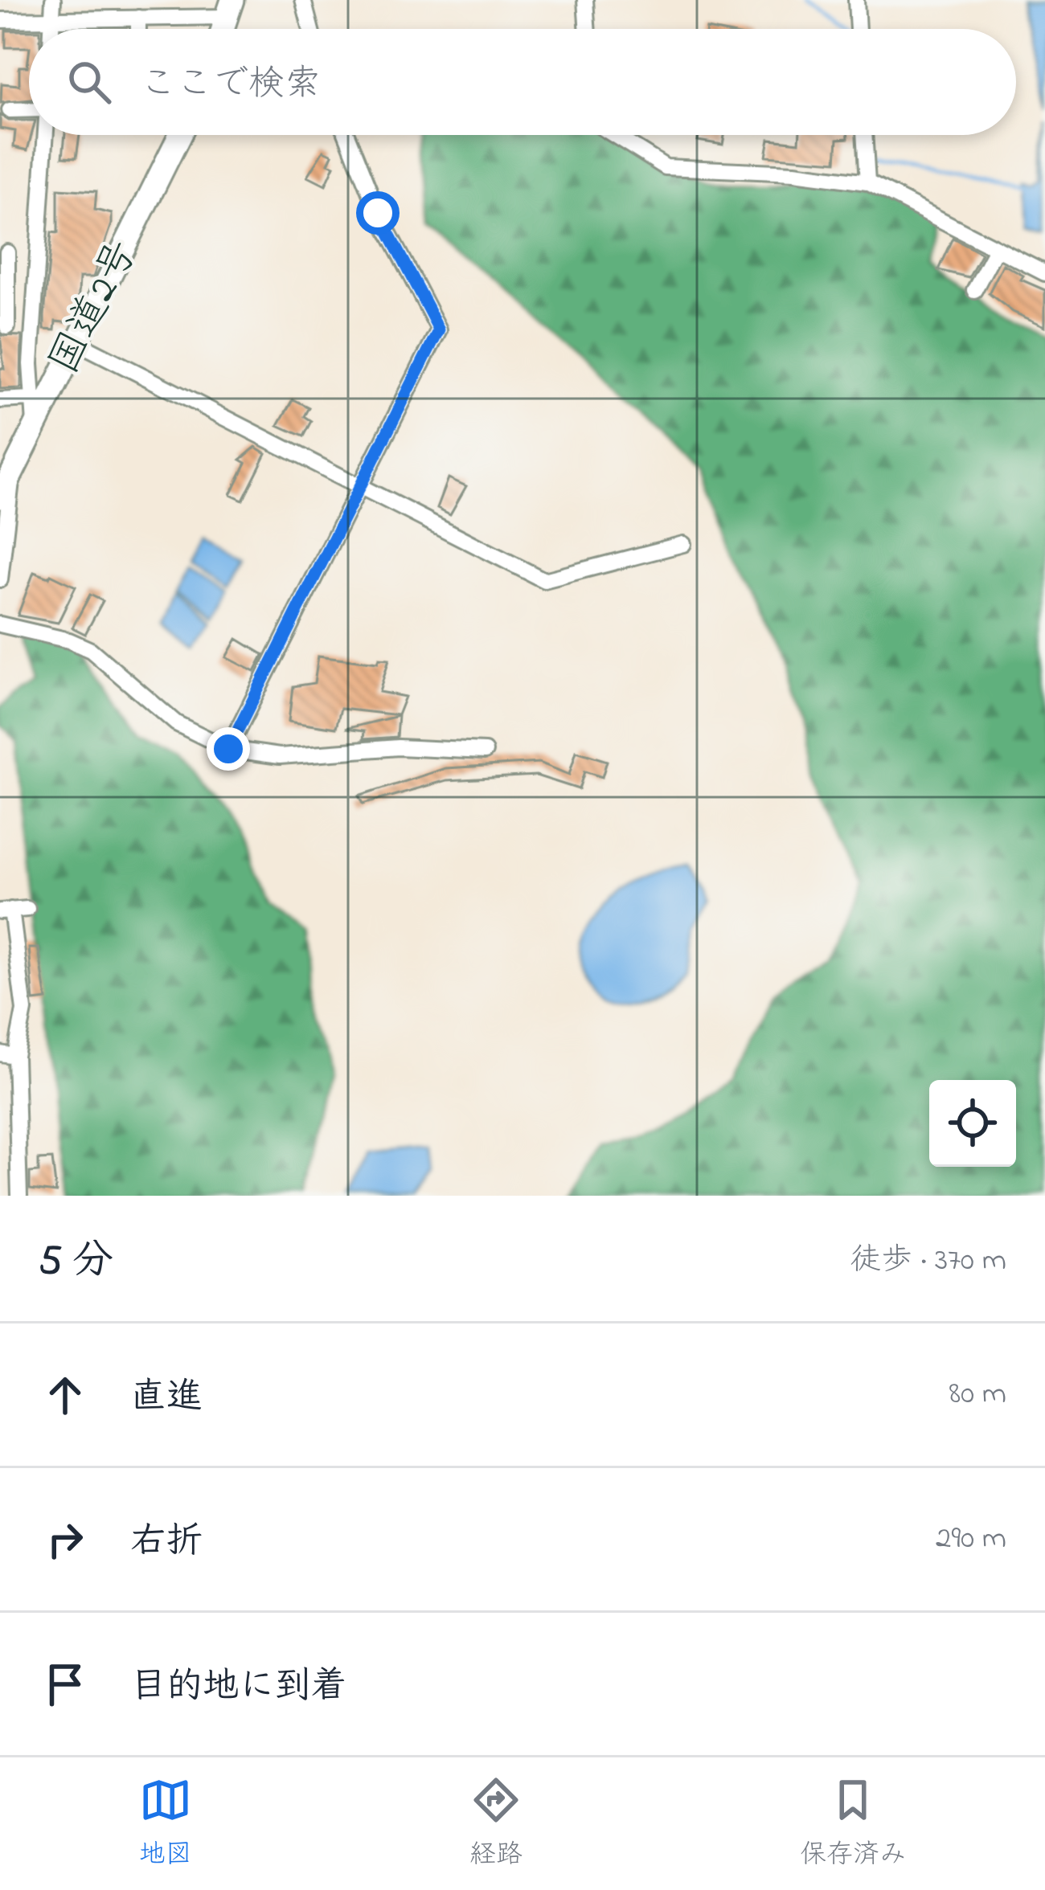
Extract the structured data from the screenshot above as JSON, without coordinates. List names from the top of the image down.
{
  "streets": {
    "highway": ["国道2号"]
  },
  "page": {
    "search": "ここで検索",
    "heading": ["5 分", "徒歩 · 370 m"],
    "list": [
      ["直進", "80 m"],
      ["右折", "290 m"],
      "目的地に到着"
    ],
    "nav": ["地図", "経路", "保存済み"]
  }
}
